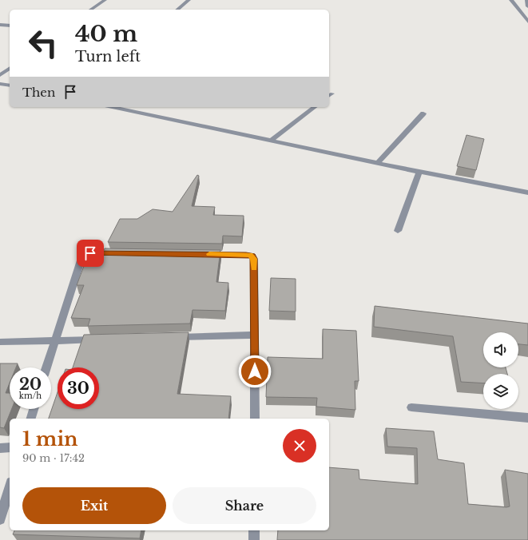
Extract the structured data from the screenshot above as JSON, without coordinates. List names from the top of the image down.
{
  "page": {
    "turn": ["40 m", "Turn left"],
    "then": "Then",
    "speed": "20 km/h",
    "limit": "30",
    "heading": ["1 min", "90 m · 17:42"],
    "buttons": ["Exit", "Share"]
  }
}
